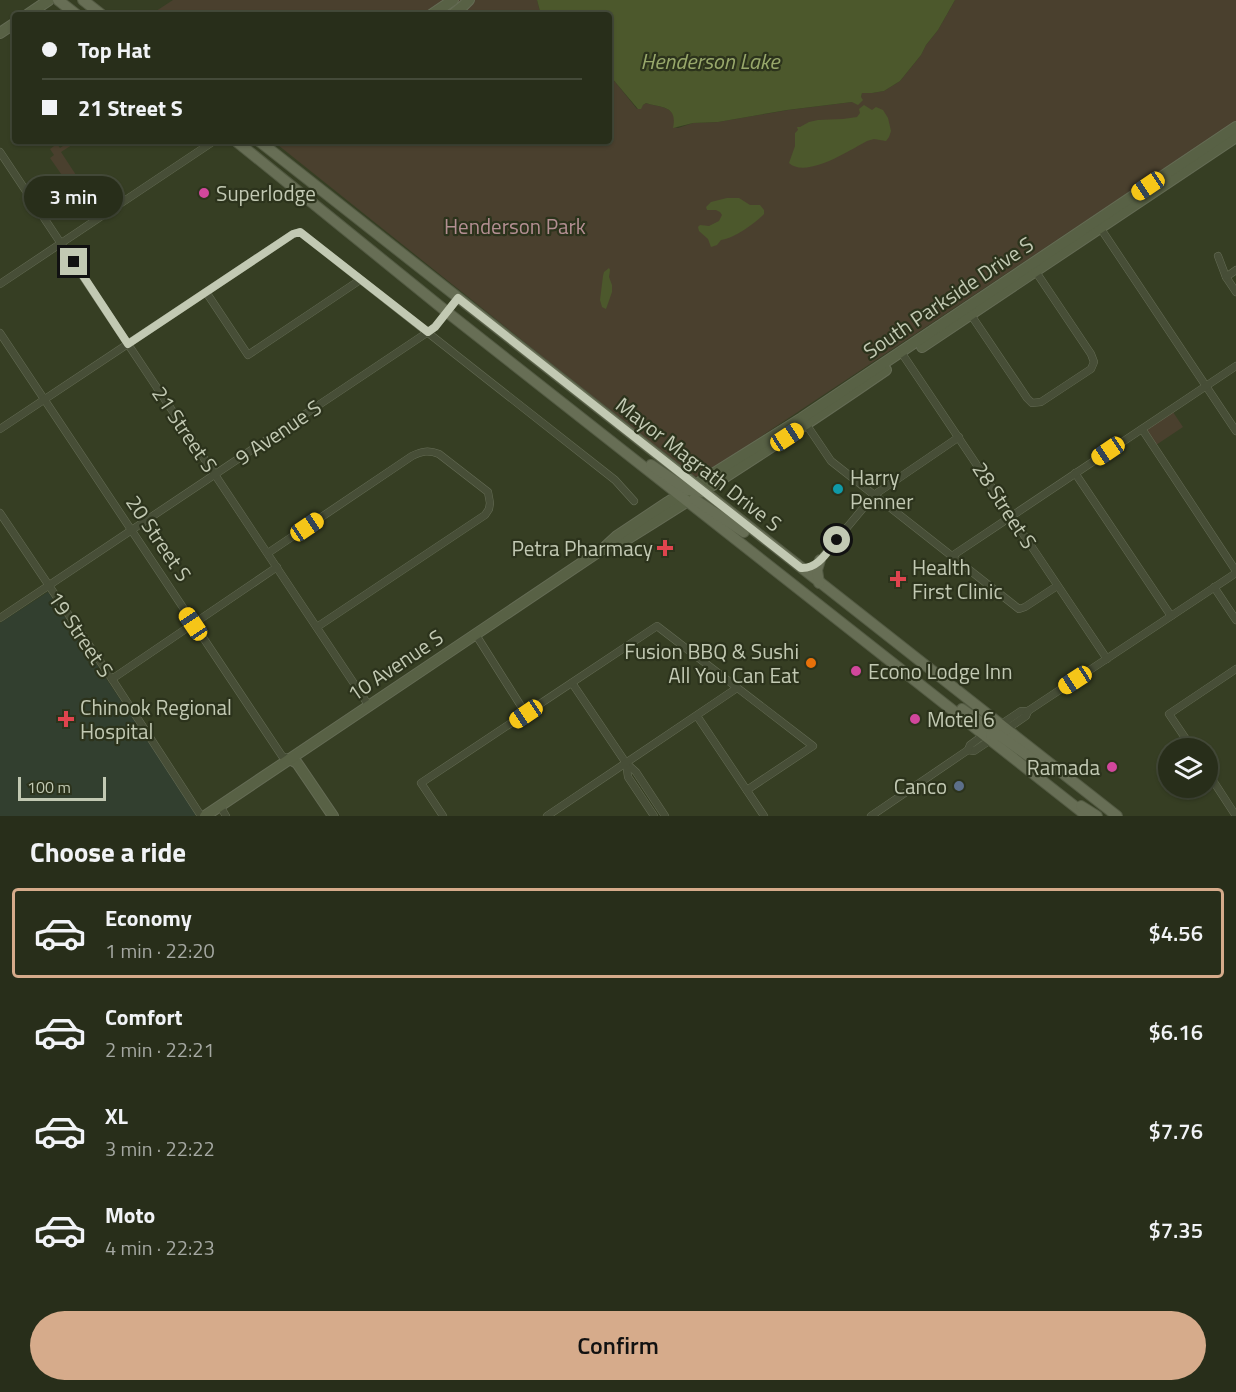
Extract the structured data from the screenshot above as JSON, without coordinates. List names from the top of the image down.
{
  "streets": {
    "main road": [
      "South Parkside Drive S",
      "Mayor Magrath Drive S",
      "20 Street S",
      "10 Avenue S"
    ],
    "street": [
      "21 Street S",
      "9 Avenue S",
      "28 Street S",
      "19 Street S"
    ]
  },
  "crossings": [
    ["South Parkside Drive S", "Mayor Magrath Drive S"],
    ["South Parkside Drive S", "28 Street S"],
    ["South Parkside Drive S", "10 Avenue S"],
    ["21 Street S", "9 Avenue S"],
    ["21 Street S", "10 Avenue S"],
    ["9 Avenue S", "Mayor Magrath Drive S"],
    ["9 Avenue S", "20 Street S"],
    ["9 Avenue S", "19 Street S"],
    ["Mayor Magrath Drive S", "10 Avenue S"],
    ["20 Street S", "10 Avenue S"],
    ["19 Street S", "10 Avenue S"]
  ],
  "water": ["Henderson Lake"],
  "parks": ["Henderson Park"],
  "places": {
    "other": [
      "Superlodge",
      "Harry Penner",
      "Fusion BBQ & Sushi All You Can Eat",
      "Econo Lodge Inn",
      "Motel 6",
      "Ramada",
      "Canco"
    ],
    "health": ["Petra Pharmacy", "Health First Clinic", "Chinook Regional Hospital"]
  },
  "scale_bar": "100 m",
  "page": {
    "banner": ["Top Hat", "21 Street S"],
    "bubble": "3 min",
    "scale": "100 m",
    "heading": "Choose a ride",
    "list": [
      {
        "name": "Economy",
        "note": "1 min · 22:20",
        "value": "$4.56"
      },
      {
        "name": "Comfort",
        "note": "2 min · 22:21",
        "value": "$6.16"
      },
      {
        "name": "XL",
        "note": "3 min · 22:22",
        "value": "$7.76"
      },
      {
        "name": "Moto",
        "note": "4 min · 22:23",
        "value": "$7.35"
      }
    ],
    "buttons": "Confirm"
  }
}
